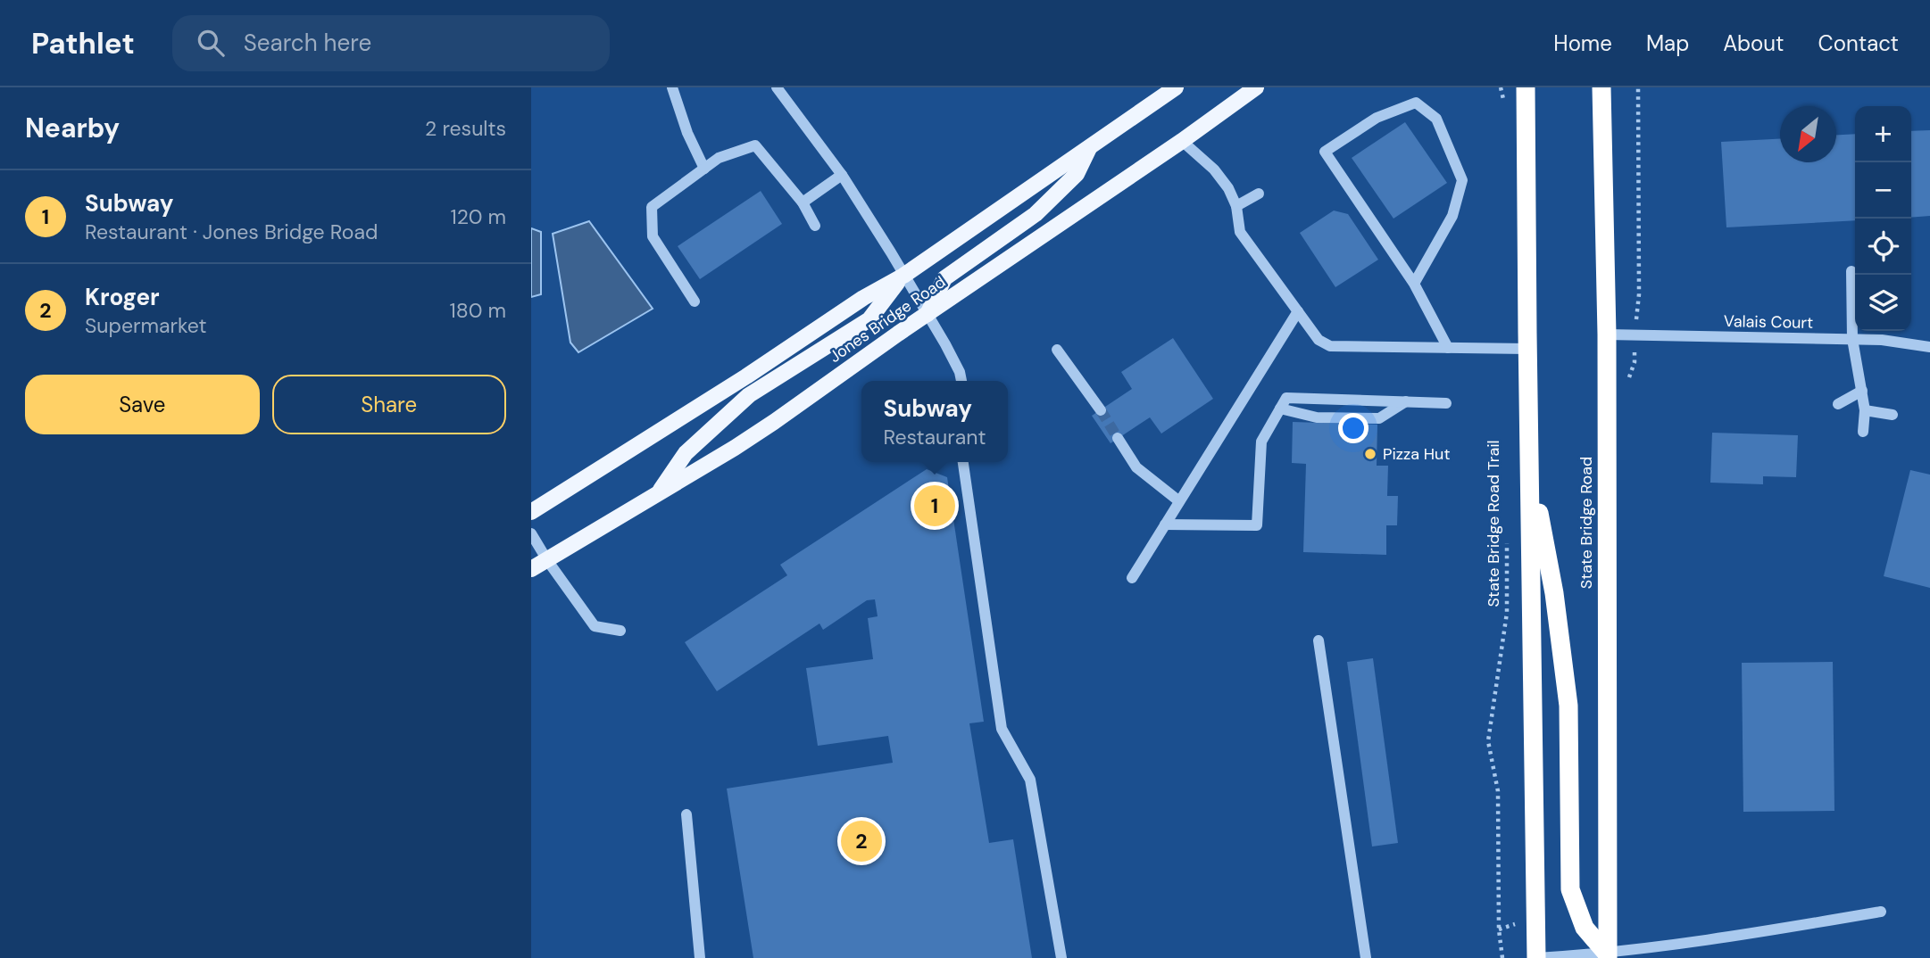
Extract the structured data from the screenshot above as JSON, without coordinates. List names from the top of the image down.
{
  "streets": {
    "highway": ["State Bridge Road"],
    "main road": ["Jones Bridge Road"],
    "street": ["Valais Court"],
    "path": ["State Bridge Road Trail"]
  },
  "crossings": [
    ["Valais Court", "State Bridge Road"]
  ],
  "places": ["Pizza Hut"],
  "north": "bottom left",
  "page": {
    "header": "Pathlet",
    "search": "Search here",
    "nav": [
      "Home",
      "Map",
      "About",
      "Contact"
    ],
    "heading": ["Nearby", "2 results"],
    "map_buttons": ["+", "−"],
    "list": [
      {
        "mark": "1",
        "name": "Subway",
        "note": "Restaurant · Jones Bridge Road",
        "value": "120 m"
      },
      {
        "mark": "2",
        "name": "Kroger",
        "note": "Supermarket",
        "value": "180 m"
      }
    ],
    "buttons": ["Save", "Share"],
    "popup": ["Subway", "Restaurant"],
    "pins": ["1", "2"]
  }
}
